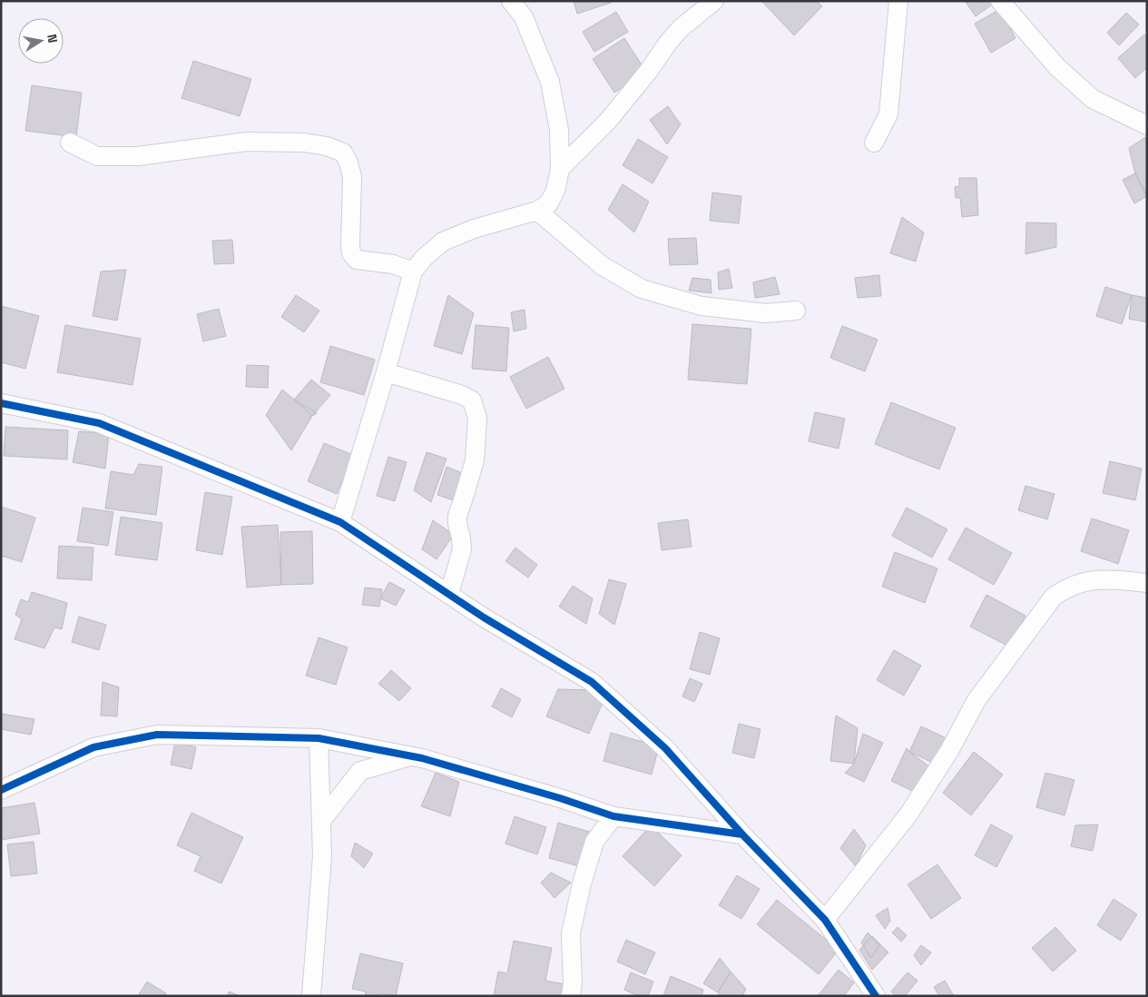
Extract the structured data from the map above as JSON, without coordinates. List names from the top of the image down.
{
  "north": "right"
}
